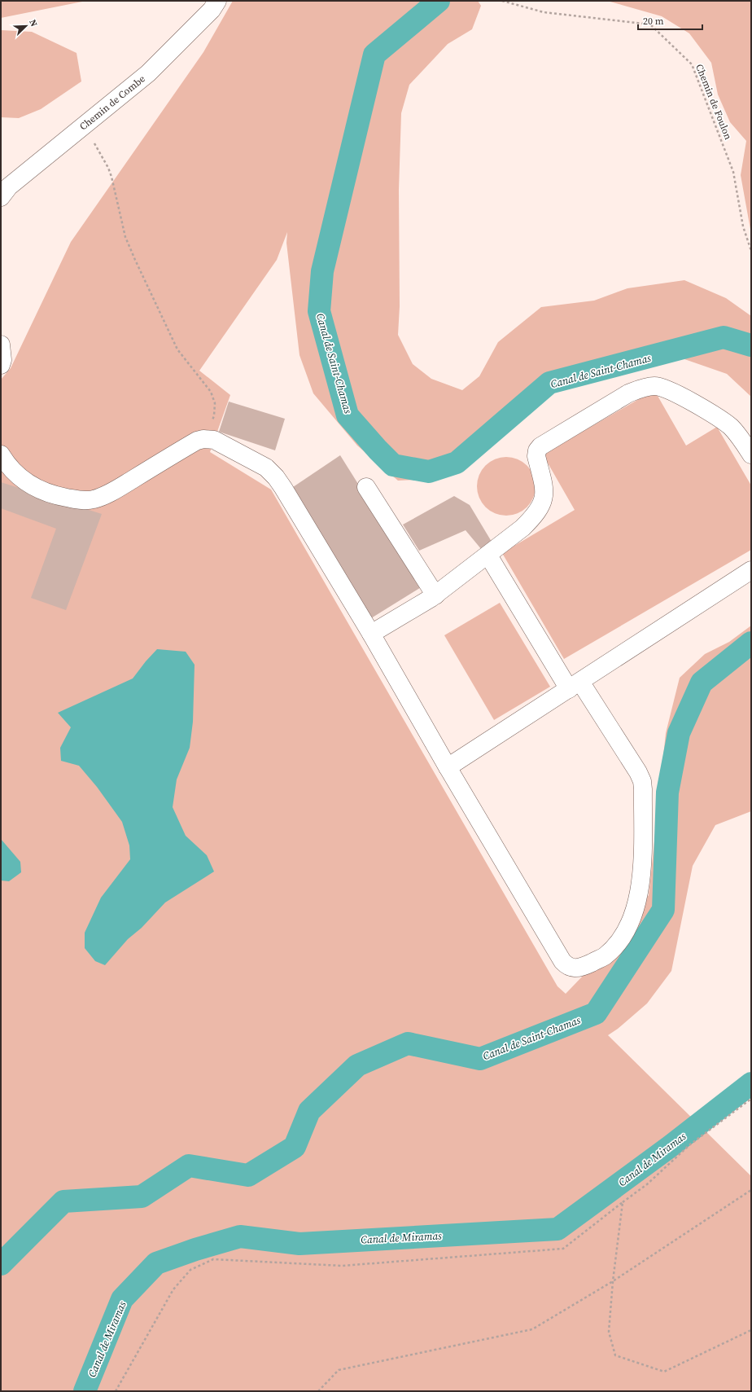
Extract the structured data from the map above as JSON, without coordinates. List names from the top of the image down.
{
  "streets": {
    "street": ["Chemin de Combe"],
    "path": ["Chemin de Foulon"]
  },
  "water": ["Canal de Saint-Chamas", "Canal de Miramas"],
  "scale_bar": "20 m",
  "north": "top right"
}
